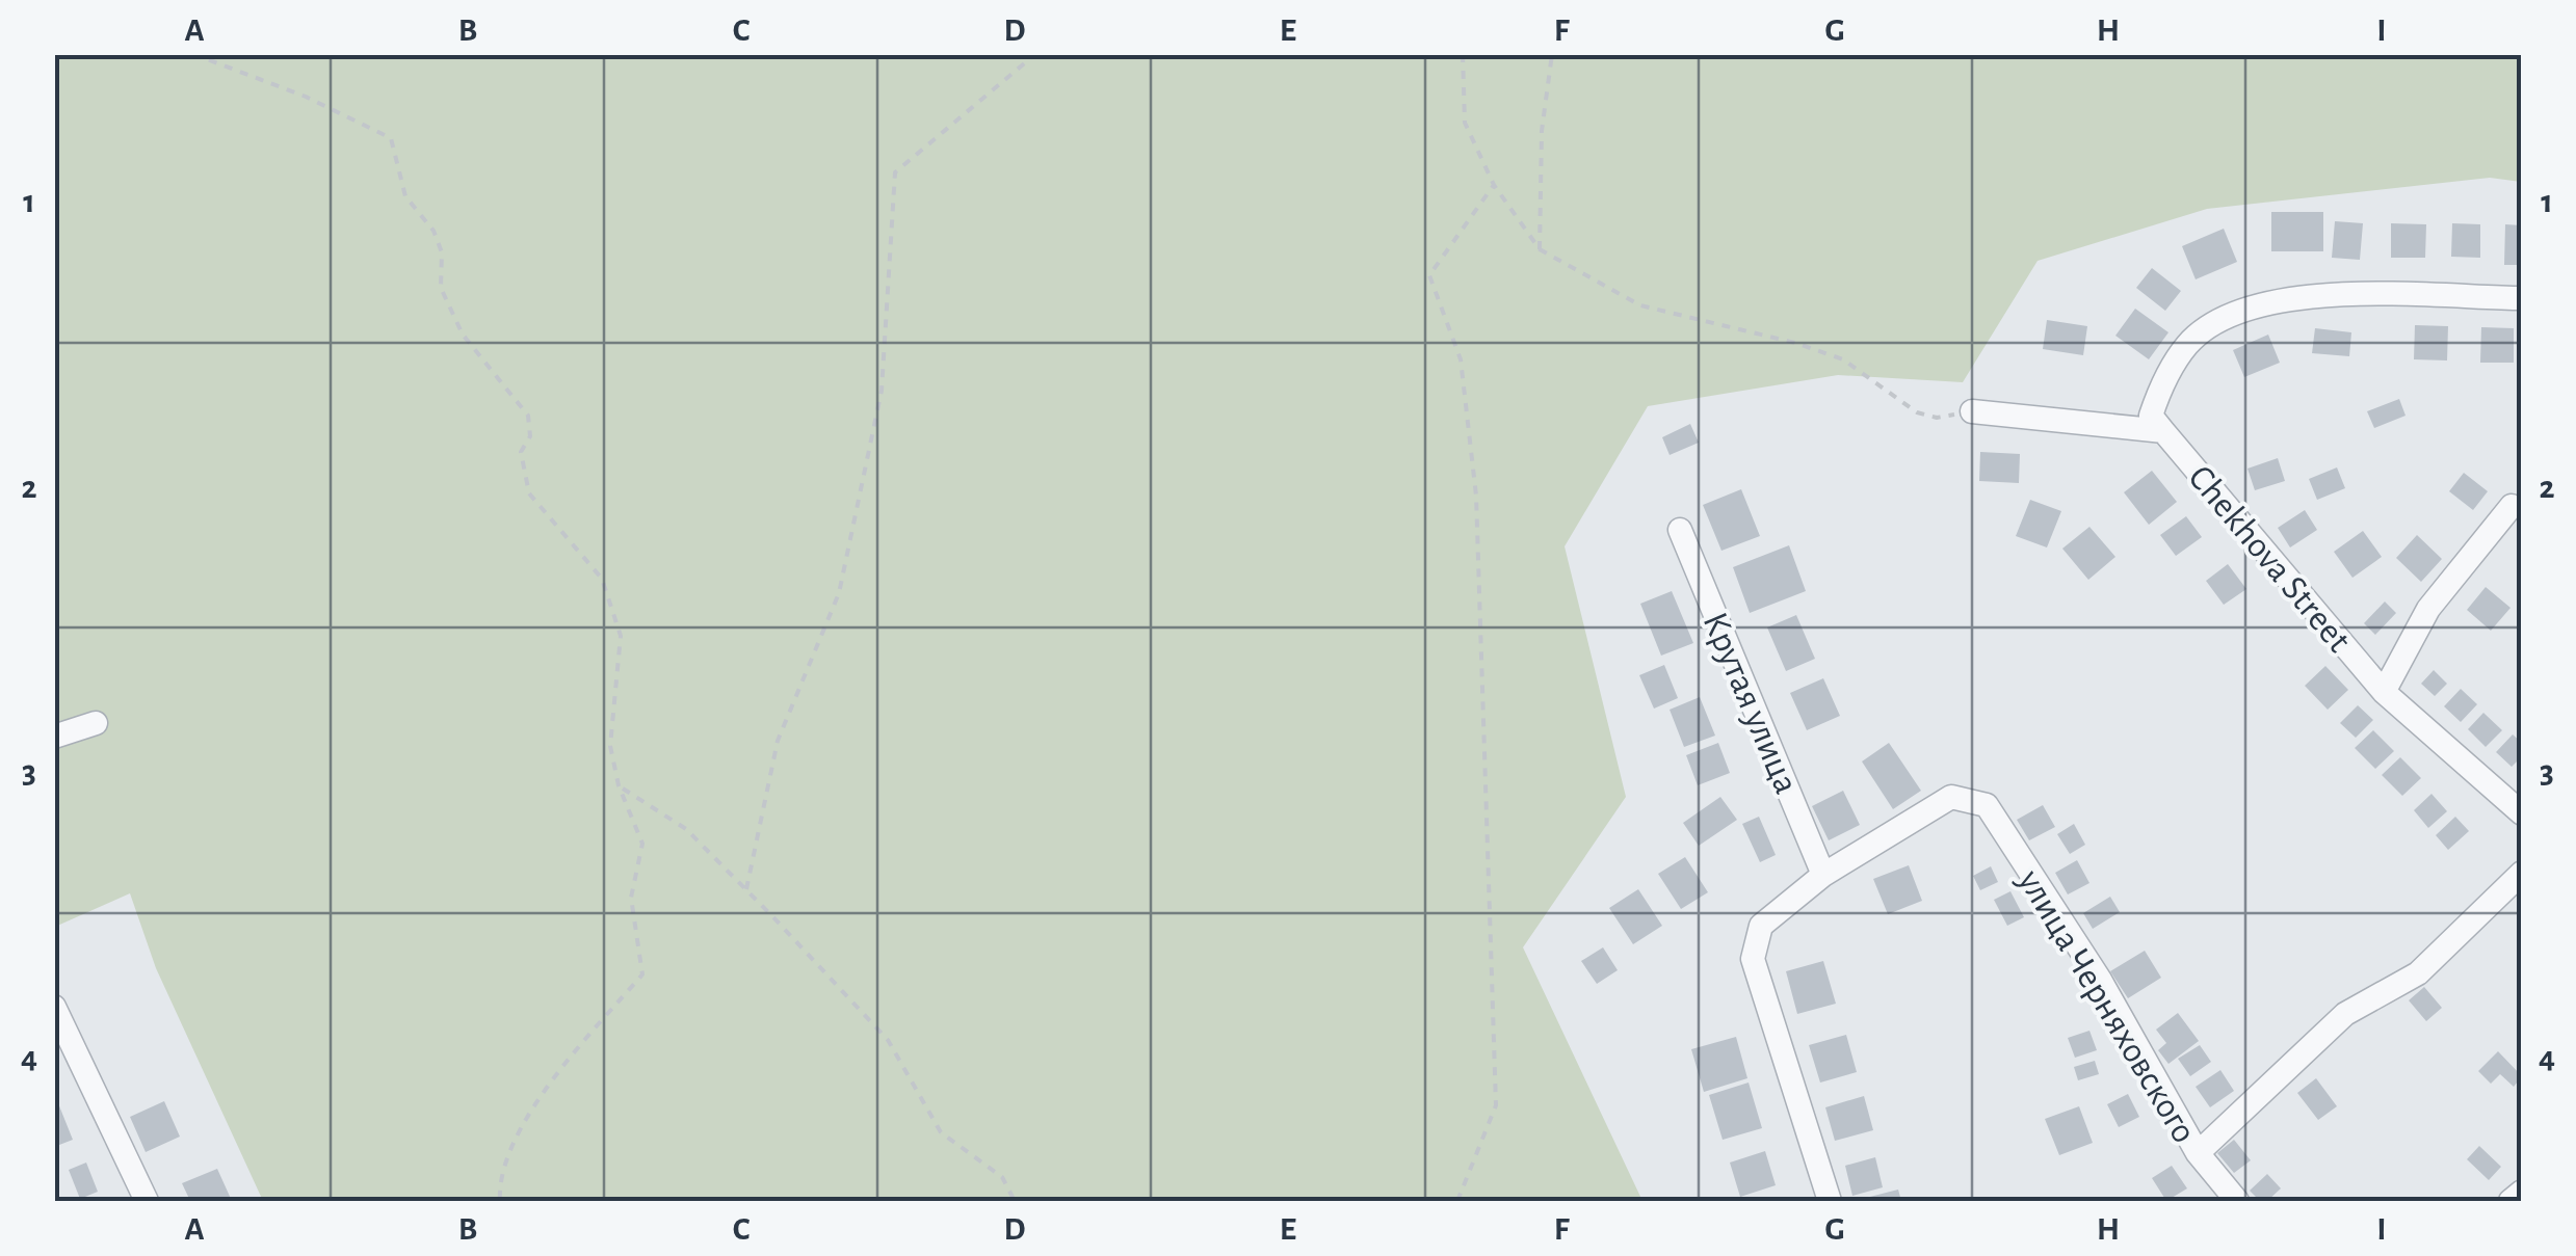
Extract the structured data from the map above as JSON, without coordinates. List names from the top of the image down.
{
  "streets": {
    "street": ["Chekhova Street", "Крутая улица", "улица Черняховского"]
  },
  "crossings": [
    ["Крутая улица", "улица Черняховского"]
  ],
  "grid": {
    "columns": [
      "A",
      "B",
      "C",
      "D",
      "E",
      "F",
      "G",
      "H",
      "I"
    ],
    "rows": [
      "1",
      "2",
      "3",
      "4"
    ]
  }
}
